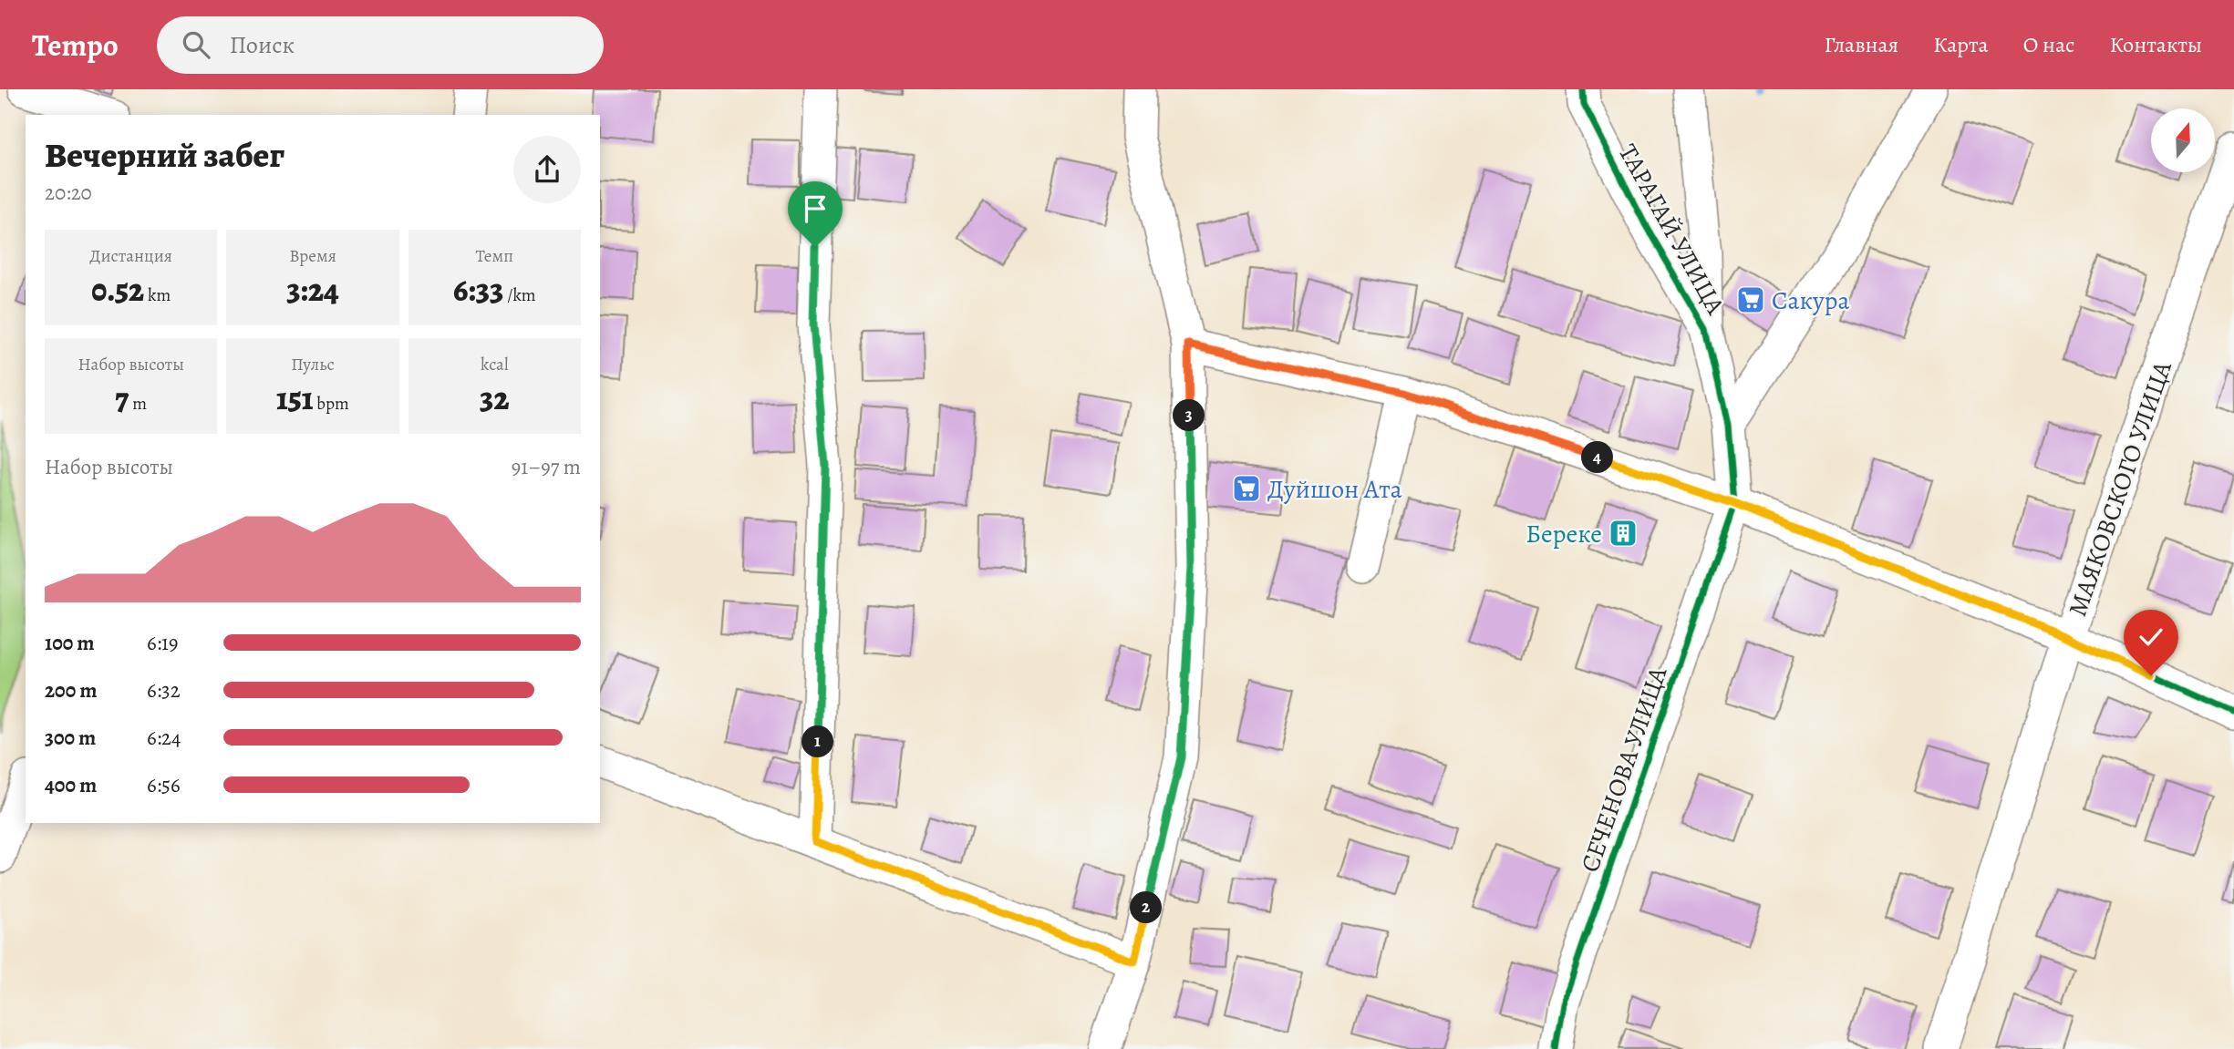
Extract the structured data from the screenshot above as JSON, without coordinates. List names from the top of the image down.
{
  "streets": {
    "street": ["ТАРАГАЙ УЛИЦА", "МАЯКОВСКОГО УЛИЦА", "СЕЧЕНОВА УЛИЦА"]
  },
  "crossings": [
    ["ТАРАГАЙ УЛИЦА", "СЕЧЕНОВА УЛИЦА"]
  ],
  "places": {
    "supermarket": ["Сакура", "Дуйшон Ата"],
    "building": ["Береке"]
  },
  "north": "top",
  "page": {
    "header": "Tempo",
    "search": "Поиск",
    "nav": [
      "Главная",
      "Карта",
      "О нас",
      "Контакты"
    ],
    "heading": ["Вечерний забег", "20:20"],
    "stats": [
      ["Дистанция", "0.52 km"],
      ["Время", "3:24"],
      ["Темп", "6:33 /km"],
      ["Набор высоты", "7 m"],
      ["Пульс", "151 bpm"],
      ["kcal", "32"]
    ],
    "pins": [
      "3",
      "4",
      "1",
      "2"
    ],
    "chart": ["Набор высоты", "91–97 m"],
    "list": [
      {
        "name": "100 m",
        "note": "6:19"
      },
      {
        "name": "200 m",
        "note": "6:32"
      },
      {
        "name": "300 m",
        "note": "6:24"
      },
      {
        "name": "400 m",
        "note": "6:56"
      }
    ]
  }
}
